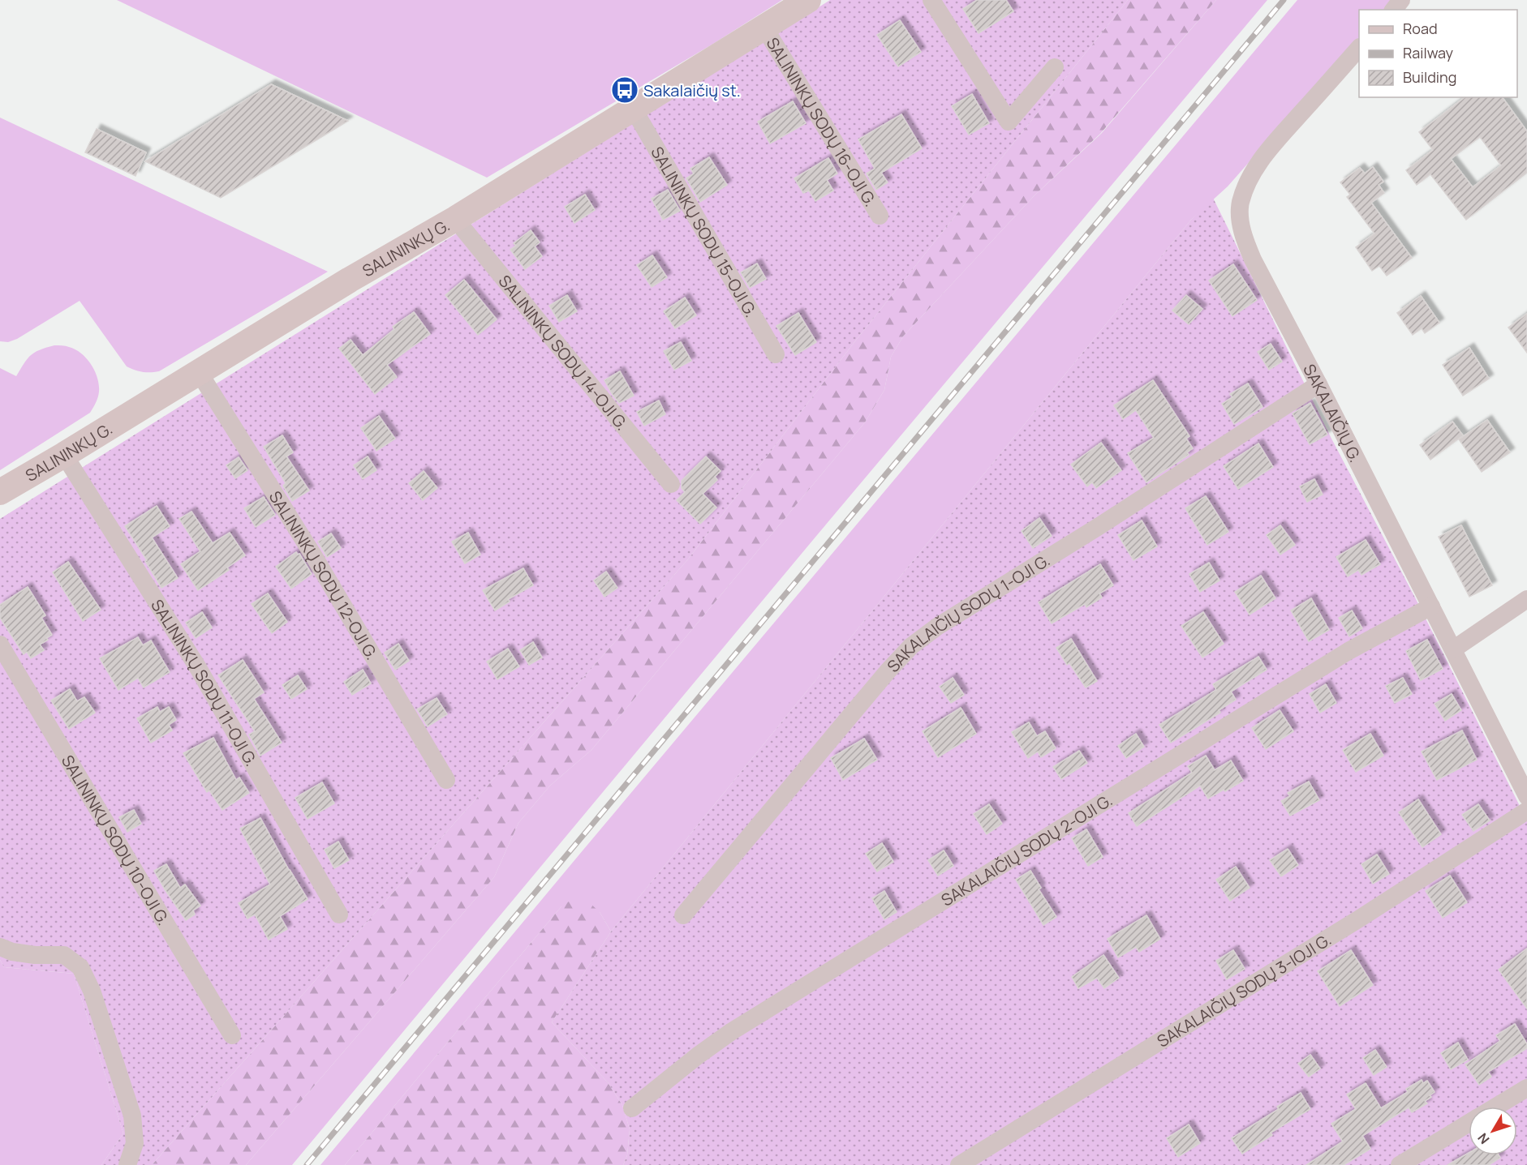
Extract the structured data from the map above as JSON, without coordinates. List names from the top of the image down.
{
  "streets": {
    "main road": ["SALININKŲ G."],
    "street": [
      "SALININKŲ SODŲ 16-OJI G.",
      "SALININKŲ SODŲ 15-OJI G.",
      "SALININKŲ SODŲ 14-OJI G.",
      "SAKALAIČIŲ G.",
      "SALININKŲ SODŲ 12-OJI G.",
      "SAKALAIČIŲ SODŲ 1-OJI G.",
      "SALININKŲ SODŲ 11-OJI G.",
      "SALININKŲ SODŲ 10-OJI G.",
      "SAKALAIČIŲ SODŲ 2-OJI G.",
      "SAKALAIČIŲ SODŲ 3-IOJI G."
    ]
  },
  "crossings": [
    ["SALININKŲ SODŲ 16-OJI G.", "SALININKŲ G."],
    ["SALININKŲ SODŲ 15-OJI G.", "SALININKŲ G."],
    ["SALININKŲ G.", "SALININKŲ SODŲ 14-OJI G."],
    ["SALININKŲ G.", "SALININKŲ SODŲ 12-OJI G."],
    ["SALININKŲ G.", "SALININKŲ SODŲ 11-OJI G."],
    ["SAKALAIČIŲ G.", "SAKALAIČIŲ SODŲ 1-OJI G."],
    ["SAKALAIČIŲ G.", "SAKALAIČIŲ SODŲ 2-OJI G."]
  ],
  "places": {
    "bus stop": ["Sakalaičių st."]
  },
  "legend": ["Road", "Railway", "Building"],
  "north": "bottom left"
}
